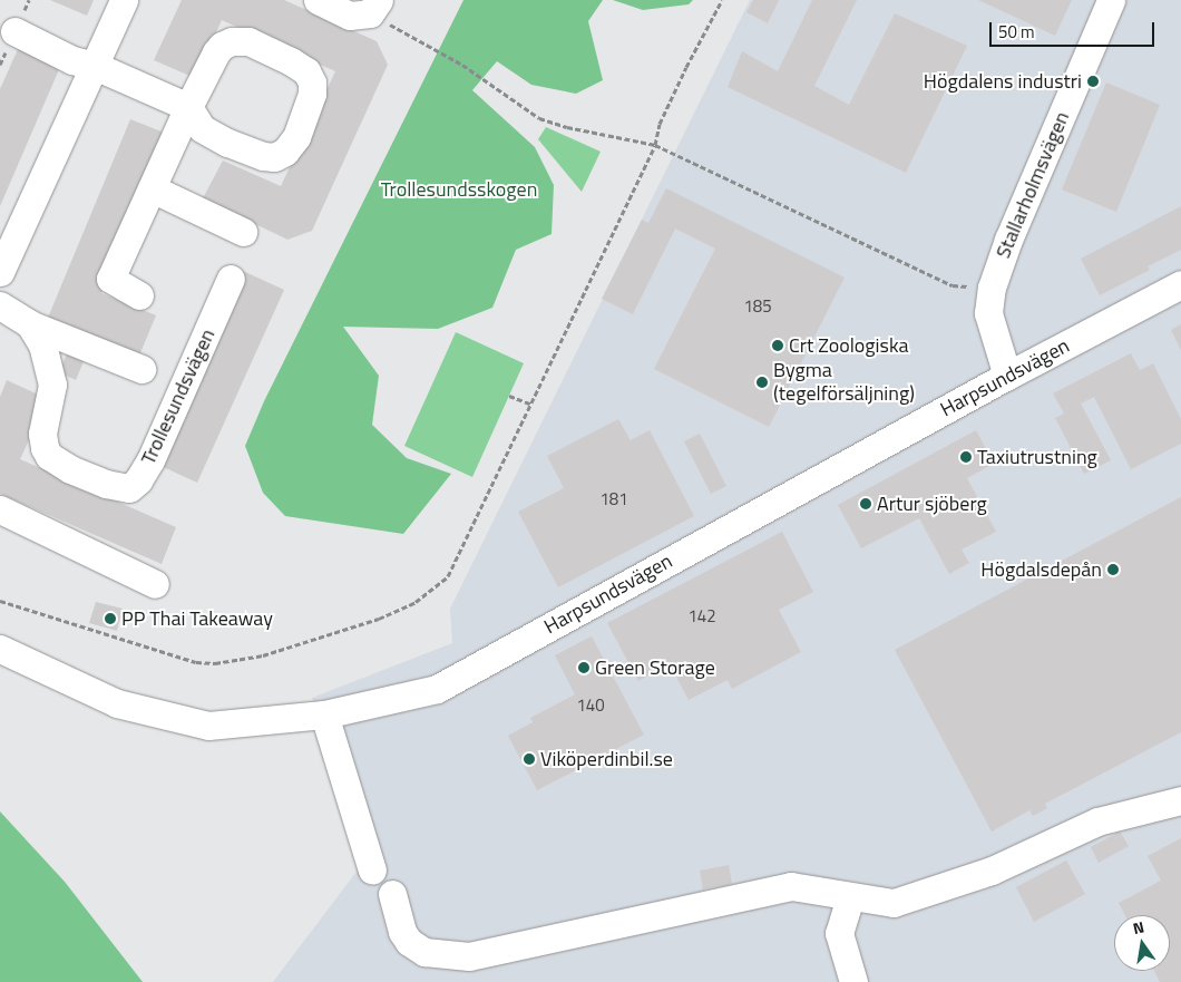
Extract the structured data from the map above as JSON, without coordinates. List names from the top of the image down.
{
  "streets": {
    "street": ["Stallarholmsvägen", "Harpsundsvägen", "Trollesundsvägen"]
  },
  "crossings": [
    ["Stallarholmsvägen", "Harpsundsvägen"]
  ],
  "parks": ["Trollesundsskogen"],
  "places": [
    "Högdalens industri",
    "Crt Zoologiska",
    "Bygma (tegelförsäljning)",
    "Taxiutrustning",
    "Artur sjöberg",
    "Högdalsdepån",
    "PP Thai Takeaway",
    "Green Storage",
    "Viköperdinbil.se"
  ],
  "house_numbers": [
    "185",
    "181",
    "142",
    "140"
  ],
  "scale_bar": "50 m",
  "north": "top"
}
